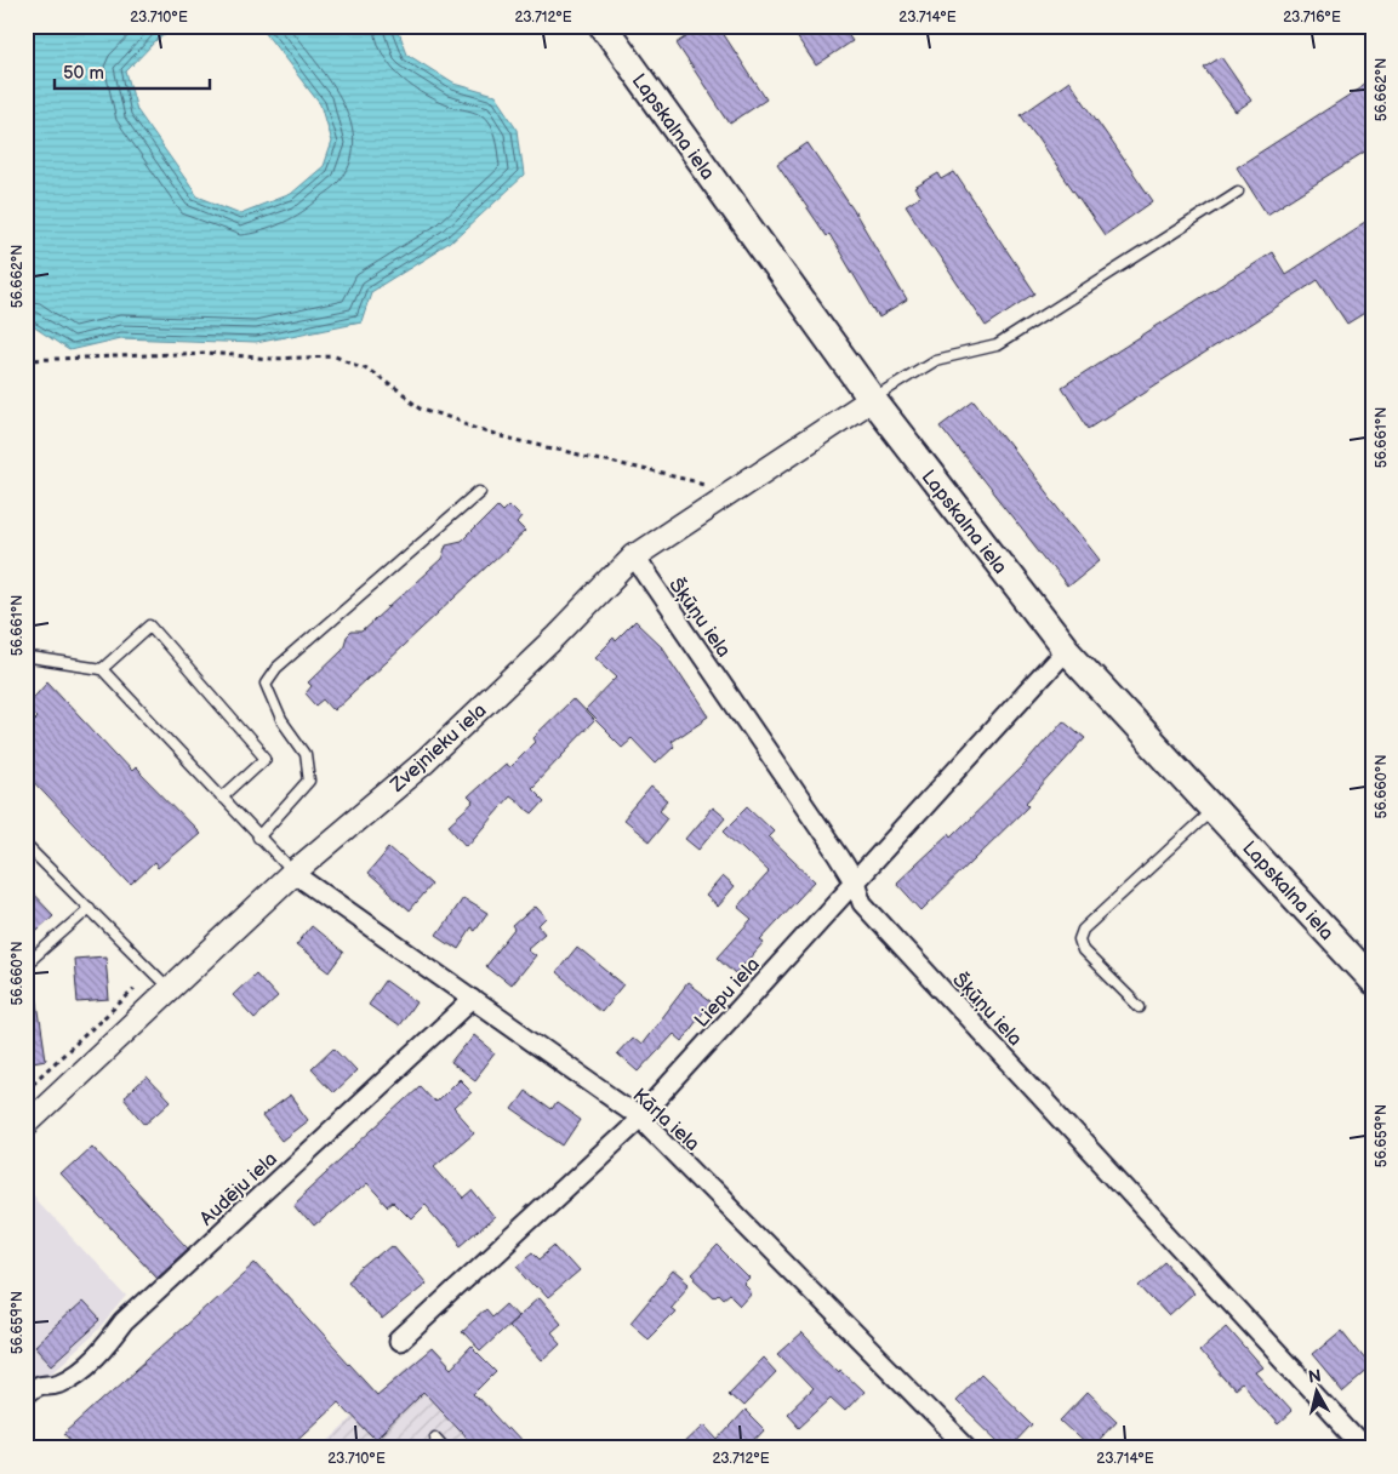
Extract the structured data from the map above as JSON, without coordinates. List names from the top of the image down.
{
  "streets": {
    "main road": ["Lapskalna iela"],
    "street": [
      "Šķūņu iela",
      "Zvejnieku iela",
      "Liepu iela",
      "Kārļa iela",
      "Audēju iela"
    ]
  },
  "crossings": [
    ["Lapskalna iela", "Zvejnieku iela"],
    ["Lapskalna iela", "Liepu iela"],
    ["Šķūņu iela", "Zvejnieku iela"],
    ["Šķūņu iela", "Liepu iela"],
    ["Zvejnieku iela", "Kārļa iela"],
    ["Liepu iela", "Kārļa iela"],
    ["Kārļa iela", "Audēju iela"]
  ],
  "scale_bar": "50 m",
  "north": "top",
  "coordinates": [
    "23.710°E",
    "23.712°E",
    "23.714°E",
    "23.716°E",
    "56.662°N",
    "56.661°N",
    "56.660°N",
    "56.659°N"
  ]
}
